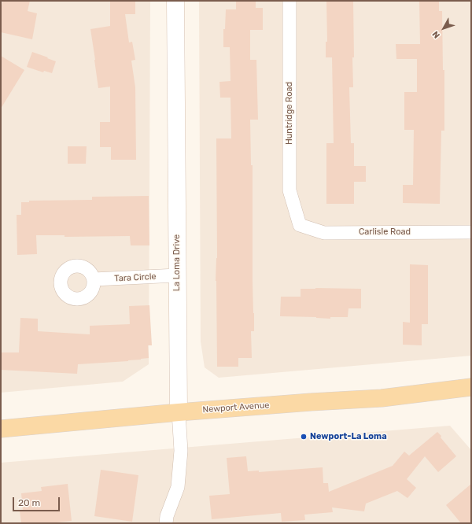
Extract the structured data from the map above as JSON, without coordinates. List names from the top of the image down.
{
  "streets": {
    "main road": ["La Loma Drive", "Newport Avenue"],
    "street": ["Huntridge Road", "Carlisle Road", "Tara Circle"]
  },
  "crossings": [
    ["Huntridge Road", "Carlisle Road"],
    ["La Loma Drive", "Tara Circle"],
    ["La Loma Drive", "Newport Avenue"]
  ],
  "places": ["Newport-La Loma"],
  "scale_bar": "20 m",
  "north": "bottom left"
}
